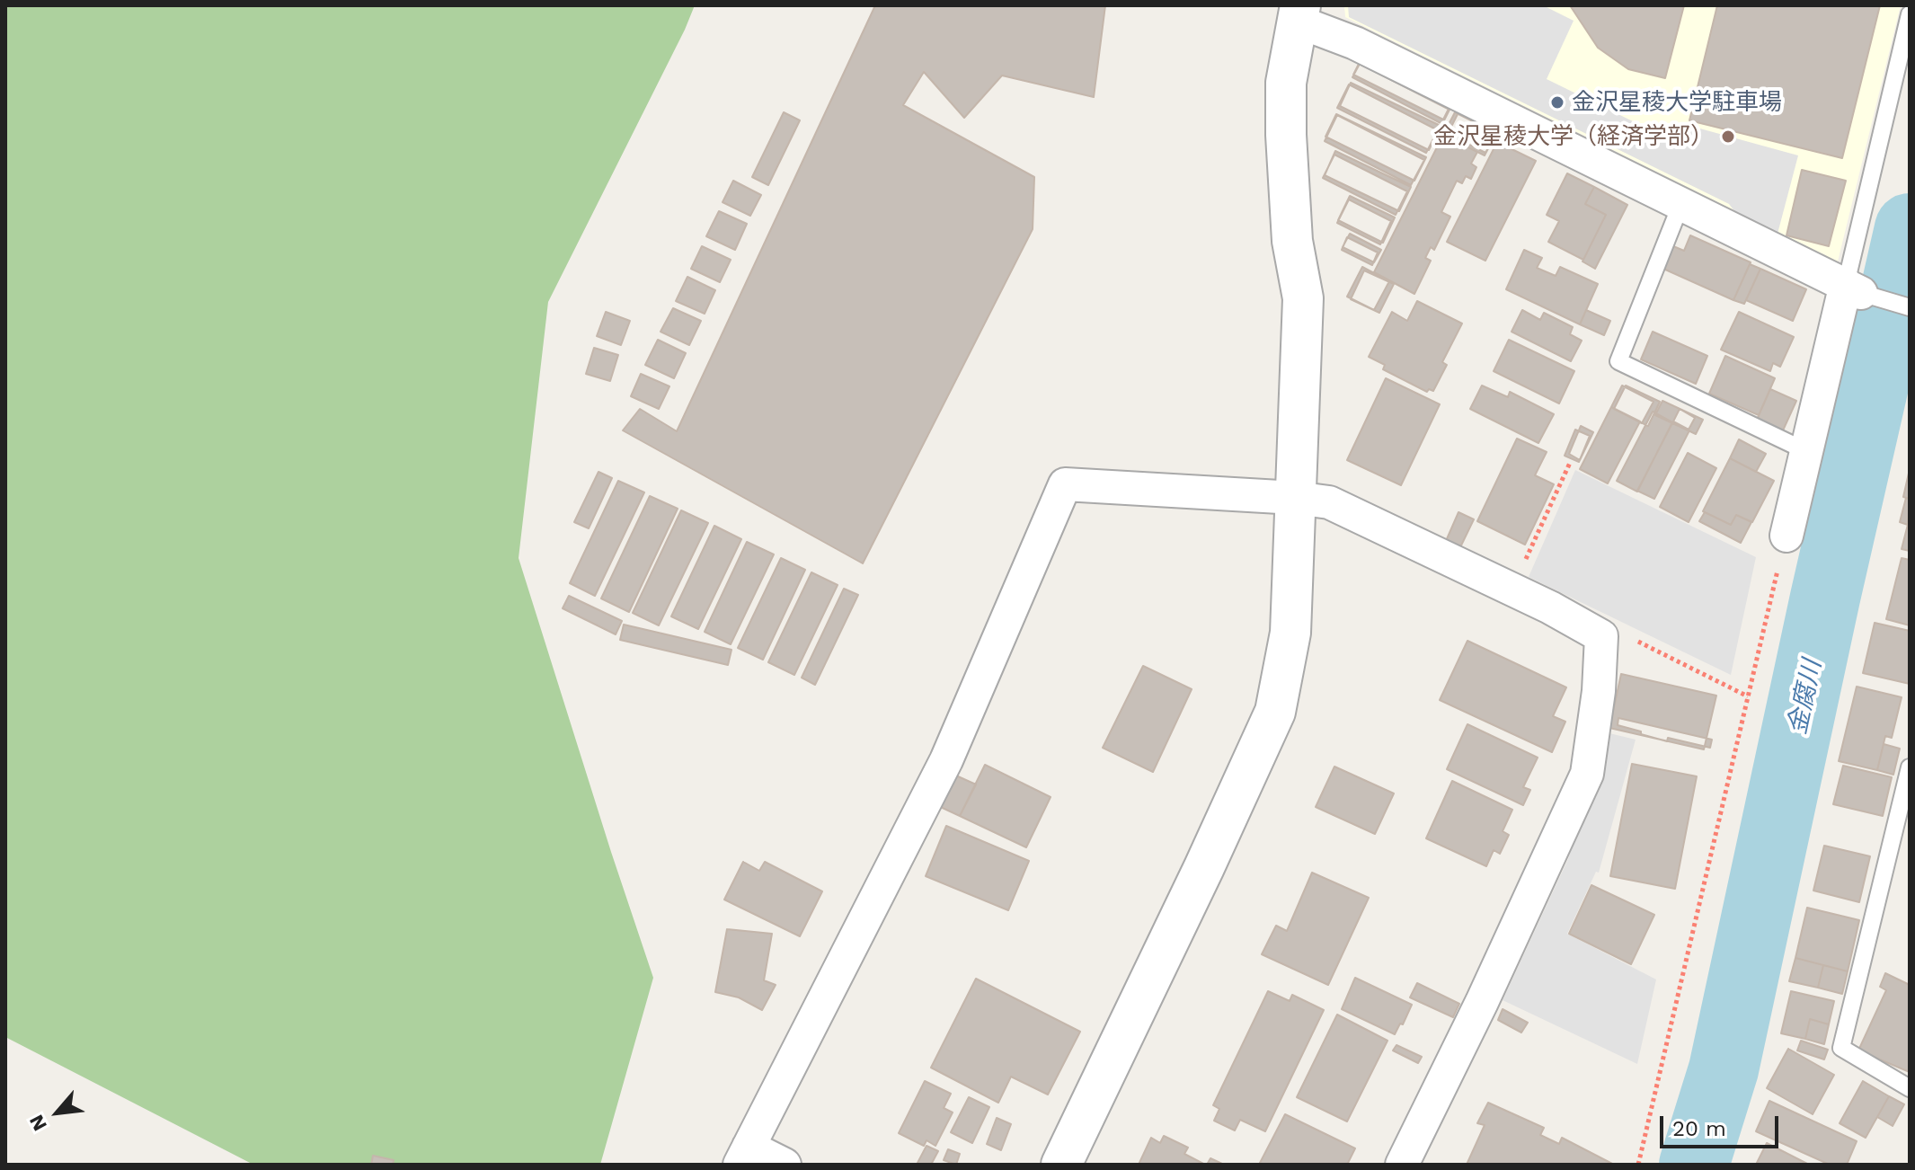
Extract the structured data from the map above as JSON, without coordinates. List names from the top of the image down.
{
  "water": ["金腐川"],
  "places": ["金沢星稜大学駐車場", "金沢星稜大学（経済学部）"],
  "scale_bar": "20 m",
  "north": "bottom left"
}
